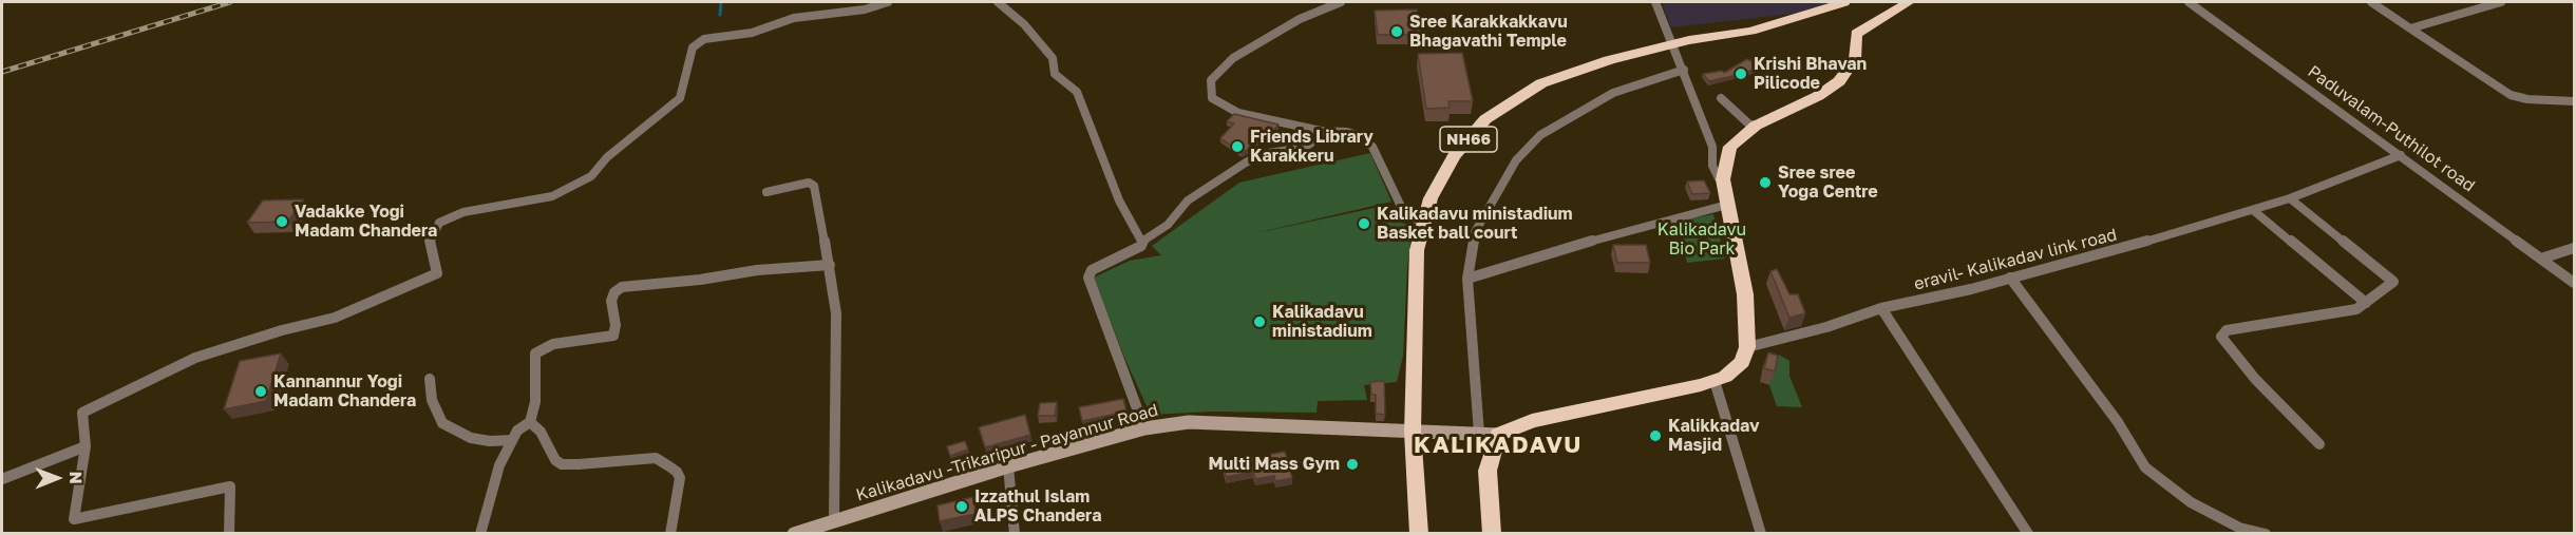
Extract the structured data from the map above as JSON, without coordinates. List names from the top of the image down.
{
  "streets": {
    "highway": ["NH66"],
    "main road": ["Kalikadavu -Trikaripur - Payannur Road"],
    "street": ["Paduvalam-Puthilot road", "eravil- Kalikadav link road"]
  },
  "crossings": [
    ["Paduvalam-Puthilot road", "eravil- Kalikadav link road"],
    ["NH66", "Kalikadavu -Trikaripur - Payannur Road"]
  ],
  "districts": ["KALIKADAVU"],
  "parks": ["Kalikadavu Bio Park"],
  "places": [
    "Sree Karakkakkavu Bhagavathi Temple",
    "Krishi Bhavan Pilicode",
    "Friends Library Karakkeru",
    "Sree sree Yoga Centre",
    "Vadakke Yogi Madam Chandera",
    "Kalikadavu ministadium Basket ball court",
    "Kalikadavu ministadium",
    "Kannannur Yogi Madam Chandera",
    "Kalikkadav Masjid",
    "Multi Mass Gym",
    "Izzathul Islam ALPS Chandera"
  ],
  "north": "right"
}
